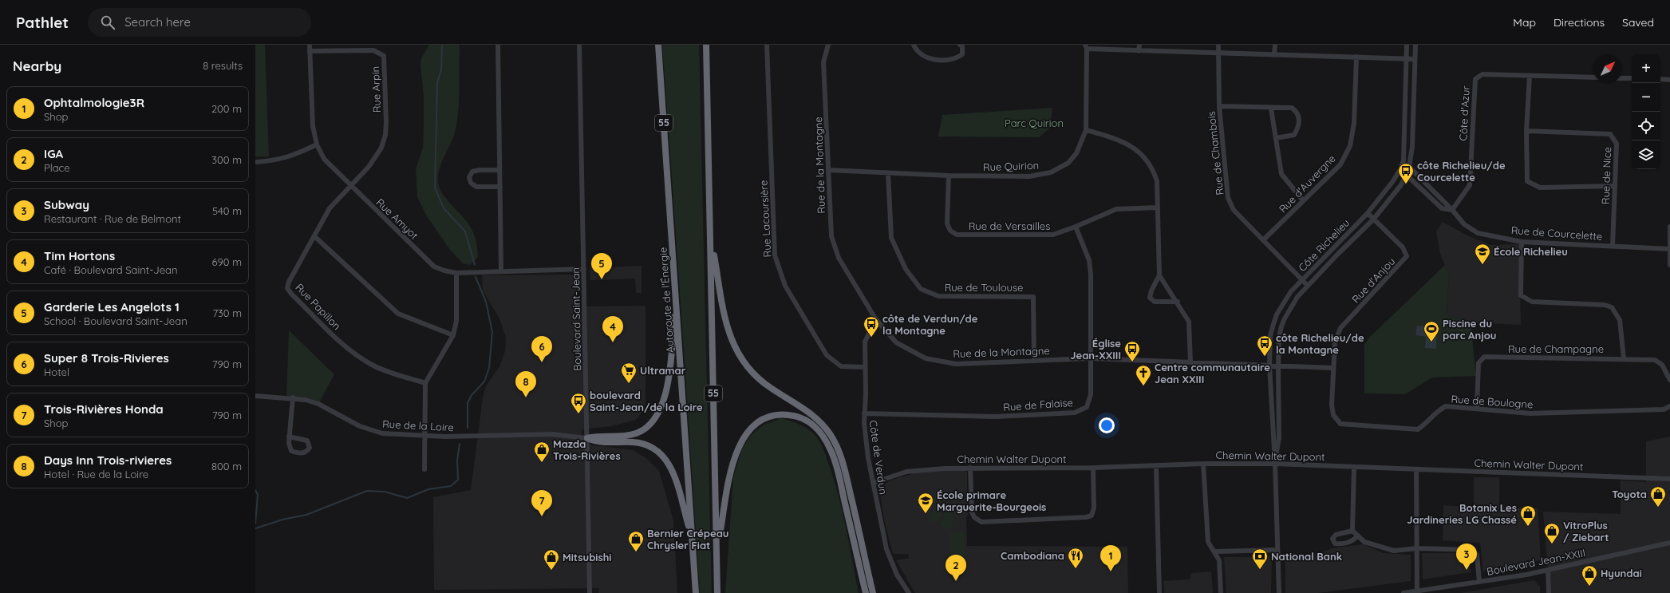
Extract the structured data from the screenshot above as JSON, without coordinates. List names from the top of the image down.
{
  "streets": {
    "highway": ["55", "Autoroute de l'Énergie"],
    "street": [
      "Rue Arpin",
      "Côte d'Azur",
      "Rue de Chambois",
      "Rue de la Montagne",
      "Rue Quirion",
      "Rue de Nice",
      "Rue d'Auvergne",
      "Rue Amyot",
      "Rue Lacoursière",
      "Rue de Versailles",
      "Rue de Courcelette",
      "Côte Richelieu",
      "Rue d'Anjou",
      "Rue de Toulouse",
      "Rue Papillon",
      "Boulevard Saint-Jean",
      "Rue de Champagne",
      "Rue de Boulogne",
      "Rue de Falaise",
      "Rue de la Loire",
      "Chemin Walter Dupont",
      "Côte de Verdun",
      "Boulevard Jean-XXIII"
    ]
  },
  "crossings": [
    ["Rue Arpin", "Rue Amyot"],
    ["Rue Arpin", "Rue Papillon"],
    ["Côte d'Azur", "Rue de Courcelette"],
    ["Rue de Chambois", "Rue d'Auvergne"],
    ["Rue de Chambois", "Côte Richelieu"],
    ["Rue de la Montagne", "Rue Quirion"],
    ["Rue de la Montagne", "Côte Richelieu"],
    ["Rue de la Montagne", "Rue d'Anjou"],
    ["Rue de la Montagne", "Rue de Toulouse"],
    ["Rue de la Montagne", "Rue de Boulogne"],
    ["Rue de la Montagne", "Rue de Falaise"],
    ["Rue de la Montagne", "Côte de Verdun"],
    ["Rue Quirion", "Rue de Versailles"],
    ["Rue Quirion", "Rue de Toulouse"],
    ["Rue de Nice", "Rue de Courcelette"],
    ["Rue Amyot", "Rue Papillon"],
    ["Rue Amyot", "Boulevard Saint-Jean"],
    ["Rue Lacoursière", "Côte de Verdun"],
    ["Rue de Versailles", "Rue de Falaise"],
    ["Rue de Courcelette", "Côte Richelieu"],
    ["Côte Richelieu", "Rue d'Anjou"],
    ["Côte Richelieu", "Chemin Walter Dupont"],
    ["Rue d'Anjou", "Rue de Boulogne"],
    ["Boulevard Saint-Jean", "Rue de la Loire"],
    ["Rue de Champagne", "Rue de Boulogne"],
    ["Rue de Falaise", "Côte de Verdun"],
    ["Chemin Walter Dupont", "Côte de Verdun"]
  ],
  "parks": ["Parc Quirion"],
  "places": {
    "bus stop": [
      "côte Richelieu/de Courcelette",
      "côte de Verdun/de la Montagne",
      "côte Richelieu/de la Montagne",
      "Église Jean-XXIII",
      "boulevard Saint-Jean/de la Loire"
    ],
    "school or university": ["École Richelieu", "École primare Marguerite-Bourgeois"],
    "sports": ["Piscine du parc Anjou"],
    "supermarket": ["Ultramar"],
    "church": ["Centre communautaire Jean XXIII"],
    "shop": [
      "Mazda Trois-Rivières",
      "Toyota",
      "Botanix Les Jardineries LG Chassé",
      "VitroPlus / Ziebart",
      "Bernier Crépeau Chrysler Fiat",
      "Mitsubishi",
      "Hyundai"
    ],
    "restaurant": ["Cambodiana"],
    "bank": ["National Bank"]
  },
  "north": "top right",
  "page": {
    "header": "Pathlet",
    "search": "Search here",
    "nav": ["Map", "Directions", "Saved"],
    "heading": ["Nearby", "8 results"],
    "map_buttons": ["+", "−"],
    "list": [
      {
        "mark": "1",
        "name": "Ophtalmologie3R",
        "note": "Shop",
        "value": "200 m"
      },
      {
        "mark": "2",
        "name": "IGA",
        "note": "Place",
        "value": "300 m"
      },
      {
        "mark": "3",
        "name": "Subway",
        "note": "Restaurant · Rue de Belmont",
        "value": "540 m"
      },
      {
        "mark": "4",
        "name": "Tim Hortons",
        "note": "Café · Boulevard Saint-Jean",
        "value": "690 m"
      },
      {
        "mark": "5",
        "name": "Garderie Les Angelots 1",
        "note": "School · Boulevard Saint-Jean",
        "value": "730 m"
      },
      {
        "mark": "6",
        "name": "Super 8 Trois-Rivieres",
        "note": "Hotel",
        "value": "790 m"
      },
      {
        "mark": "7",
        "name": "Trois-Rivières Honda",
        "note": "Shop",
        "value": "790 m"
      },
      {
        "mark": "8",
        "name": "Days Inn Trois-rivieres",
        "note": "Hotel · Rue de la Loire",
        "value": "800 m"
      }
    ],
    "pins": [
      "5",
      "4",
      "6",
      "8",
      "7",
      "3",
      "1",
      "2"
    ]
  }
}
